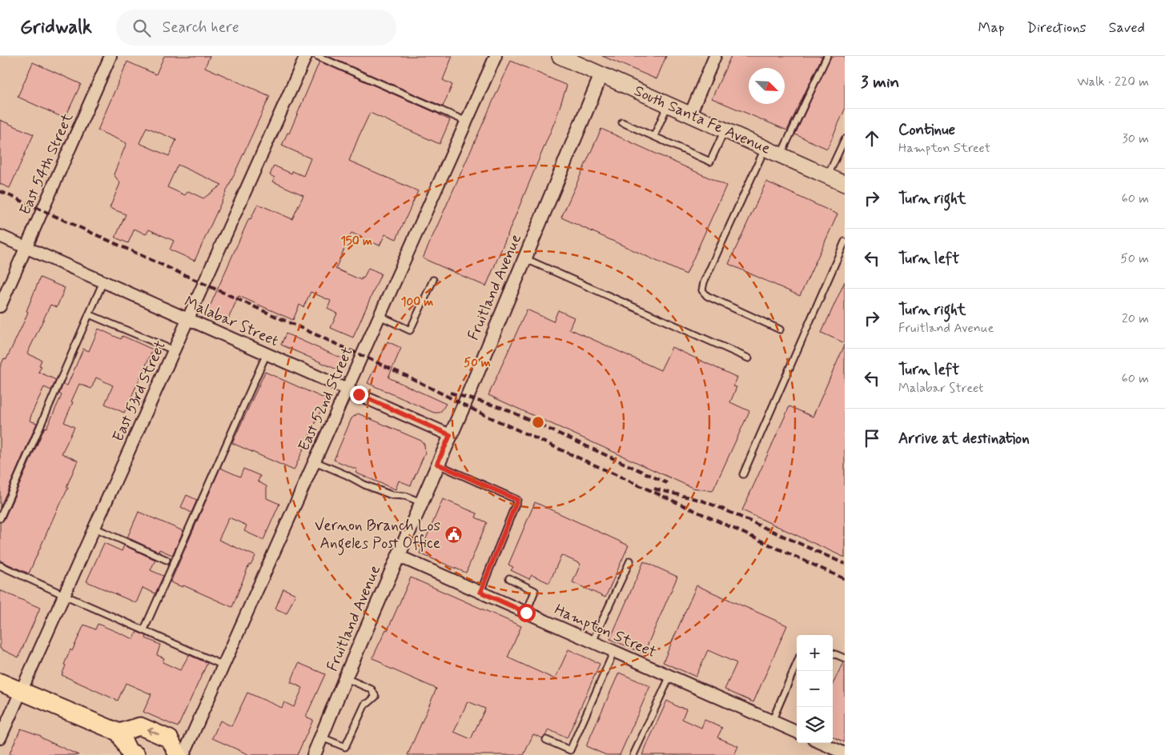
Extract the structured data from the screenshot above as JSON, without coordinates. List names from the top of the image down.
{
  "streets": {
    "main road": ["South Santa Fe Avenue"],
    "street": [
      "East 54th Street",
      "Fruitland Avenue",
      "Malabar Street",
      "East 53rd Street",
      "East 52nd Street",
      "Hampton Street"
    ]
  },
  "crossings": [
    ["South Santa Fe Avenue", "Fruitland Avenue"],
    ["East 54th Street", "Malabar Street"],
    ["Fruitland Avenue", "Malabar Street"],
    ["Fruitland Avenue", "Hampton Street"],
    ["Malabar Street", "East 53rd Street"],
    ["Malabar Street", "East 52nd Street"]
  ],
  "places": {
    "public building": ["Vernon Branch Los Angeles Post Office"]
  },
  "north": "bottom right",
  "page": {
    "header": "Gridwalk",
    "search": "Search here",
    "nav": ["Map", "Directions", "Saved"],
    "heading": ["3 min", "Walk · 220 m"],
    "list": [
      ["Continue", "Hampton Street", "30 m"],
      ["Turn right", "60 m"],
      ["Turn left", "50 m"],
      ["Turn right", "Fruitland Avenue", "20 m"],
      ["Turn left", "Malabar Street", "60 m"],
      "Arrive at destination"
    ],
    "map_buttons": ["+", "−"]
  },
  "rings": ["150 m", "100 m", "50 m"]
}
